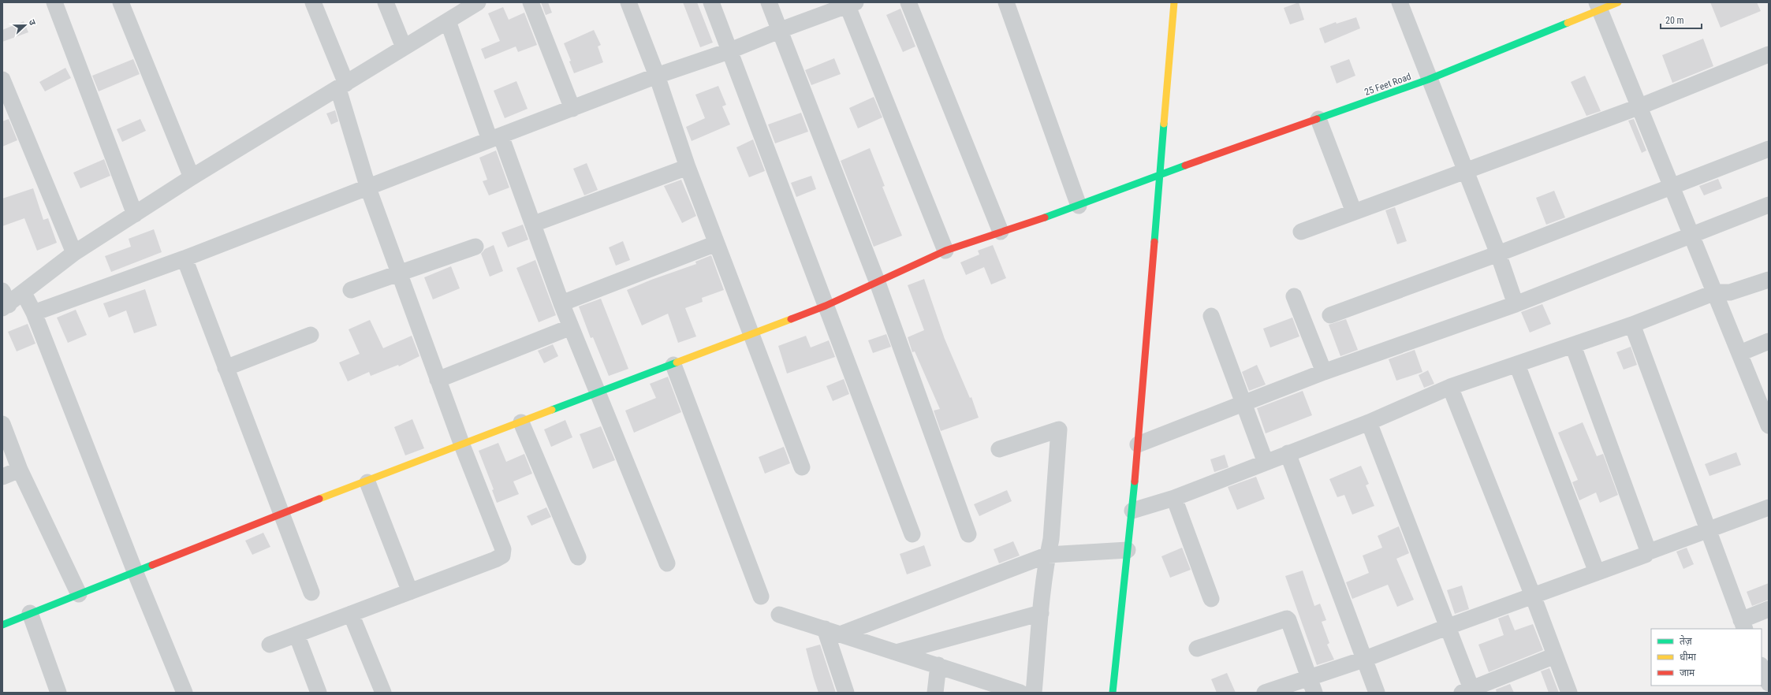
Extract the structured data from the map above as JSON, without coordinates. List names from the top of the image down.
{
  "streets": {
    "street": ["25 Feet Road"]
  },
  "legend": ["तेज़", "धीमा", "जाम"],
  "scale_bar": "20 m",
  "north": "right"
}
